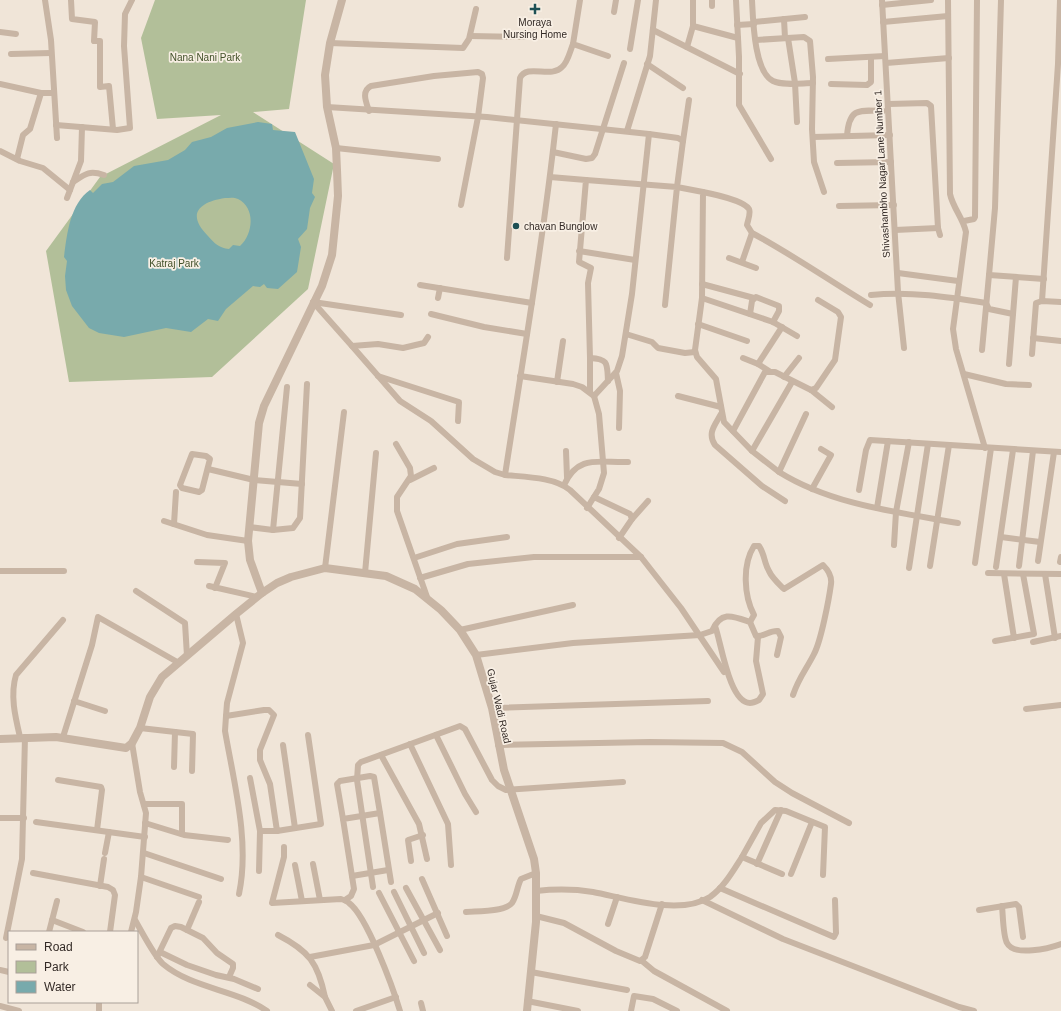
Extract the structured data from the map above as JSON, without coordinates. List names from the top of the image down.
{
  "streets": {
    "street": ["Shivashambho Nagar Lane Number 1", "Gujar Wadi Road"]
  },
  "parks": ["Nana Nani Park", "Katraj Park"],
  "places": {
    "health": ["Moraya Nursing Home"],
    "other": ["chavan Bunglow"]
  },
  "legend": ["Road", "Park", "Water"]
}
